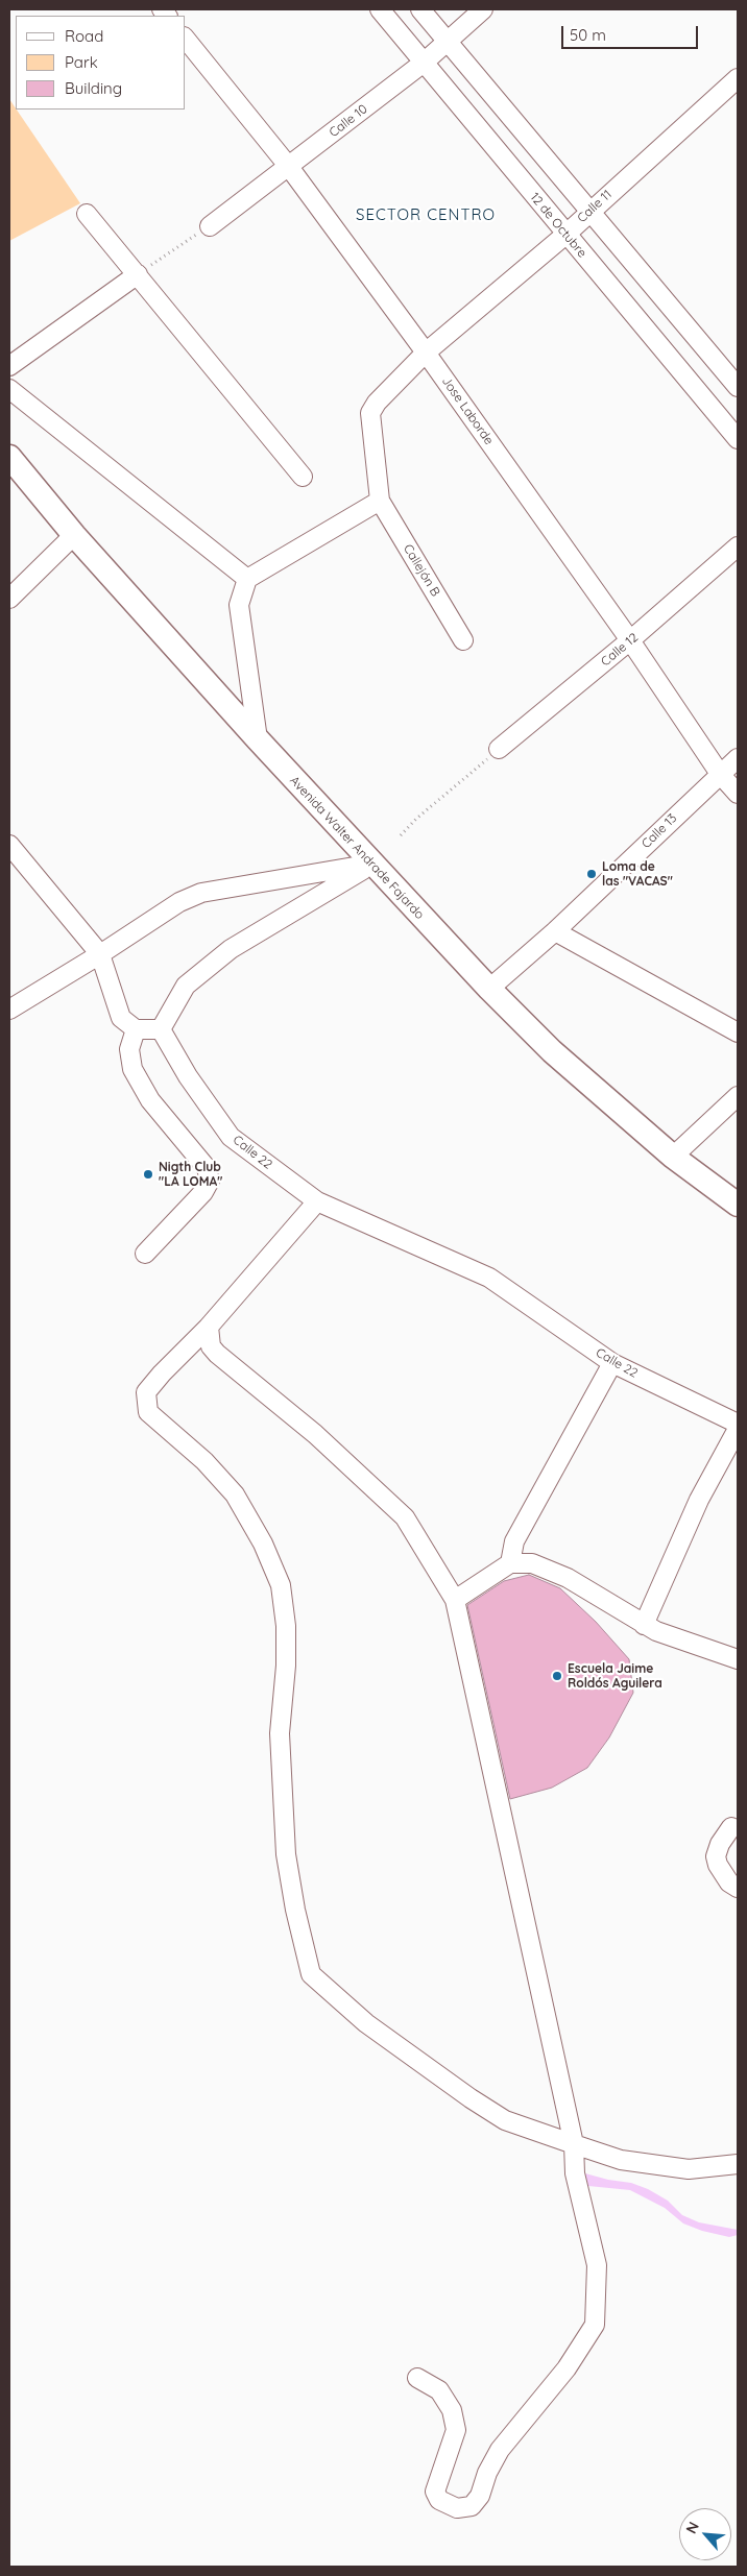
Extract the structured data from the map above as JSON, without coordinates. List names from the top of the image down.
{
  "streets": {
    "main road": ["Avenida Walter Andrade Fajardo"],
    "street": [
      "Calle 10",
      "Calle 11",
      "12 de Octubre",
      "Jose Laborde",
      "Callejón B",
      "Calle 12",
      "Calle 13",
      "Calle 22"
    ]
  },
  "crossings": [
    ["Calle 10", "12 de Octubre"],
    ["Calle 10", "Jose Laborde"],
    ["Calle 11", "12 de Octubre"],
    ["Calle 11", "Jose Laborde"],
    ["Calle 11", "Callejón B"],
    ["Jose Laborde", "Calle 12"],
    ["Jose Laborde", "Calle 13"],
    ["Calle 13", "Avenida Walter Andrade Fajardo"]
  ],
  "districts": ["SECTOR CENTRO"],
  "places": ["Loma de las \"VACAS\"", "Nigth Club \"LA LOMA\"", "Escuela Jaime Roldós Aguilera"],
  "legend": ["Road", "Park", "Building"],
  "scale_bar": "50 m",
  "north": "top left"
}
